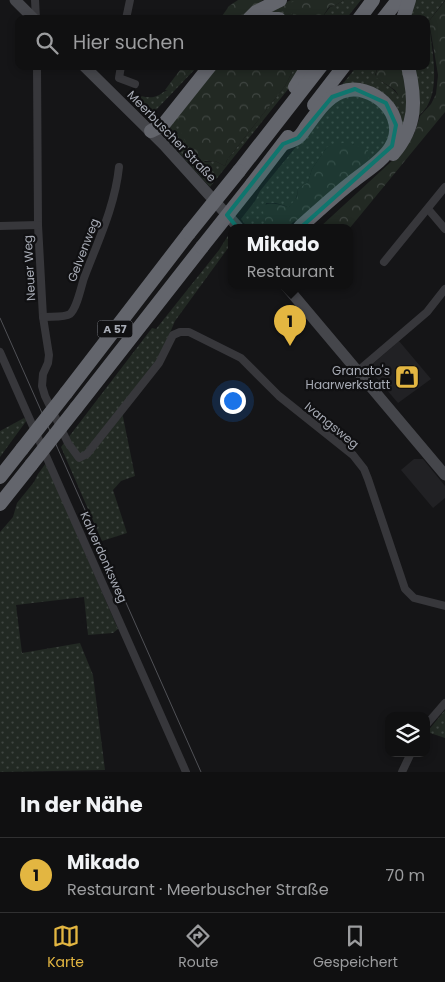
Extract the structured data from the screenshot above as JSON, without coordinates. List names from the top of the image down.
{
  "streets": {
    "highway": ["A 57"],
    "main road": ["Meerbuscher Straße"],
    "street": [
      "Gelvenweg",
      "Neuer Weg",
      "Ivangsweg",
      "Kalverdonksweg"
    ]
  },
  "crossings": [
    ["Gelvenweg", "Neuer Weg"],
    ["Neuer Weg", "Ivangsweg"]
  ],
  "places": {
    "shop": ["Granato's Haarwerkstatt"]
  },
  "page": {
    "search": "Hier suchen",
    "popup": ["Mikado", "Restaurant"],
    "pins": "1",
    "heading": "In der Nähe",
    "list": [
      {
        "mark": "1",
        "name": "Mikado",
        "note": "Restaurant · Meerbuscher Straße",
        "value": "70 m"
      }
    ],
    "nav": ["Karte", "Route", "Gespeichert"]
  }
}
